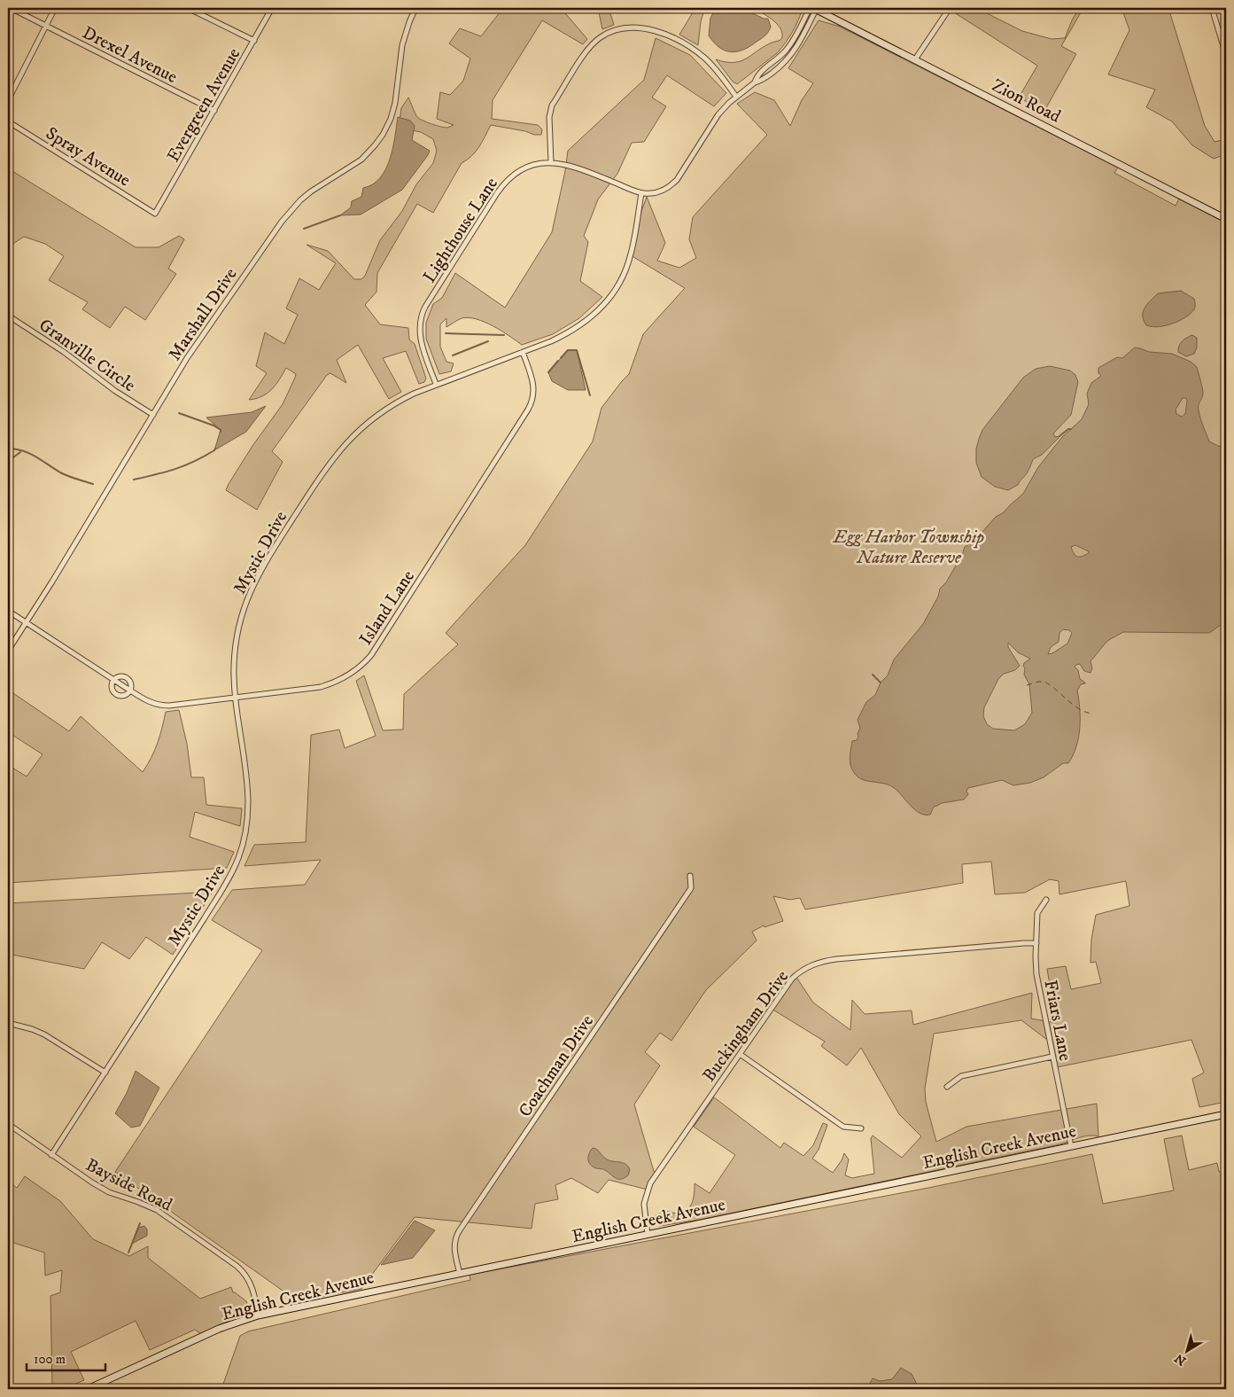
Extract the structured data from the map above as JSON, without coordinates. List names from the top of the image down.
{
  "streets": {
    "main road": ["Zion Road", "English Creek Avenue"],
    "street": [
      "Drexel Avenue",
      "Evergreen Avenue",
      "Spray Avenue",
      "Lighthouse Lane",
      "Marshall Drive",
      "Granville Circle",
      "Mystic Drive",
      "Island Lane",
      "Friars Lane",
      "Buckingham Drive",
      "Coachman Drive",
      "Bayside Road"
    ]
  },
  "crossings": [
    ["Drexel Avenue", "Evergreen Avenue"],
    ["Evergreen Avenue", "Spray Avenue"],
    ["Lighthouse Lane", "Mystic Drive"],
    ["Marshall Drive", "Granville Circle"],
    ["Marshall Drive", "Island Lane"],
    ["Mystic Drive", "Island Lane"],
    ["Mystic Drive", "Bayside Road"],
    ["Friars Lane", "Buckingham Drive"],
    ["Friars Lane", "English Creek Avenue"],
    ["Buckingham Drive", "English Creek Avenue"],
    ["Coachman Drive", "English Creek Avenue"],
    ["English Creek Avenue", "Bayside Road"]
  ],
  "parks": ["Egg Harbor Township Nature Reserve"],
  "scale_bar": "100 m",
  "north": "bottom left"
}
